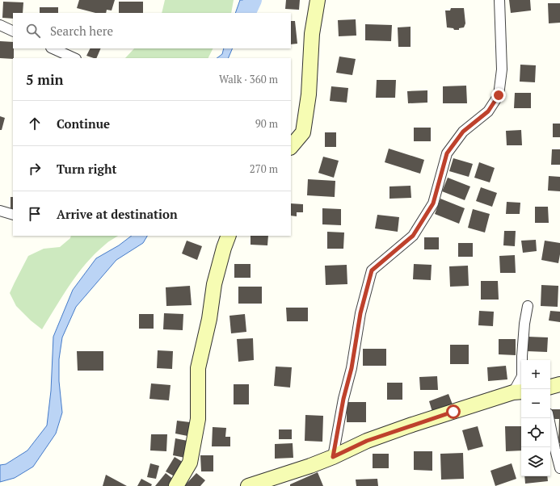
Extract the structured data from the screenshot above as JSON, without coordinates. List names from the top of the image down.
{
  "page": {
    "search": "Search here",
    "heading": ["5 min", "Walk · 360 m"],
    "list": [
      ["Continue", "90 m"],
      ["Turn right", "270 m"],
      "Arrive at destination"
    ],
    "map_buttons": ["+", "−"]
  }
}
